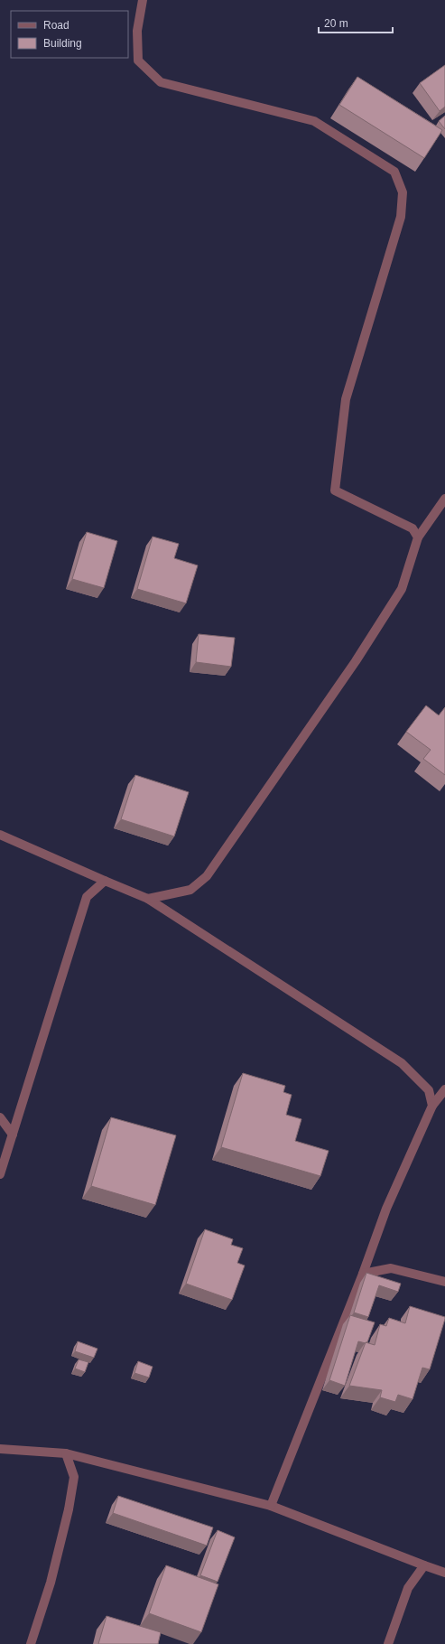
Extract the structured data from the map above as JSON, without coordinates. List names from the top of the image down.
{
  "legend": ["Road", "Building"],
  "scale_bar": "20 m"
}
